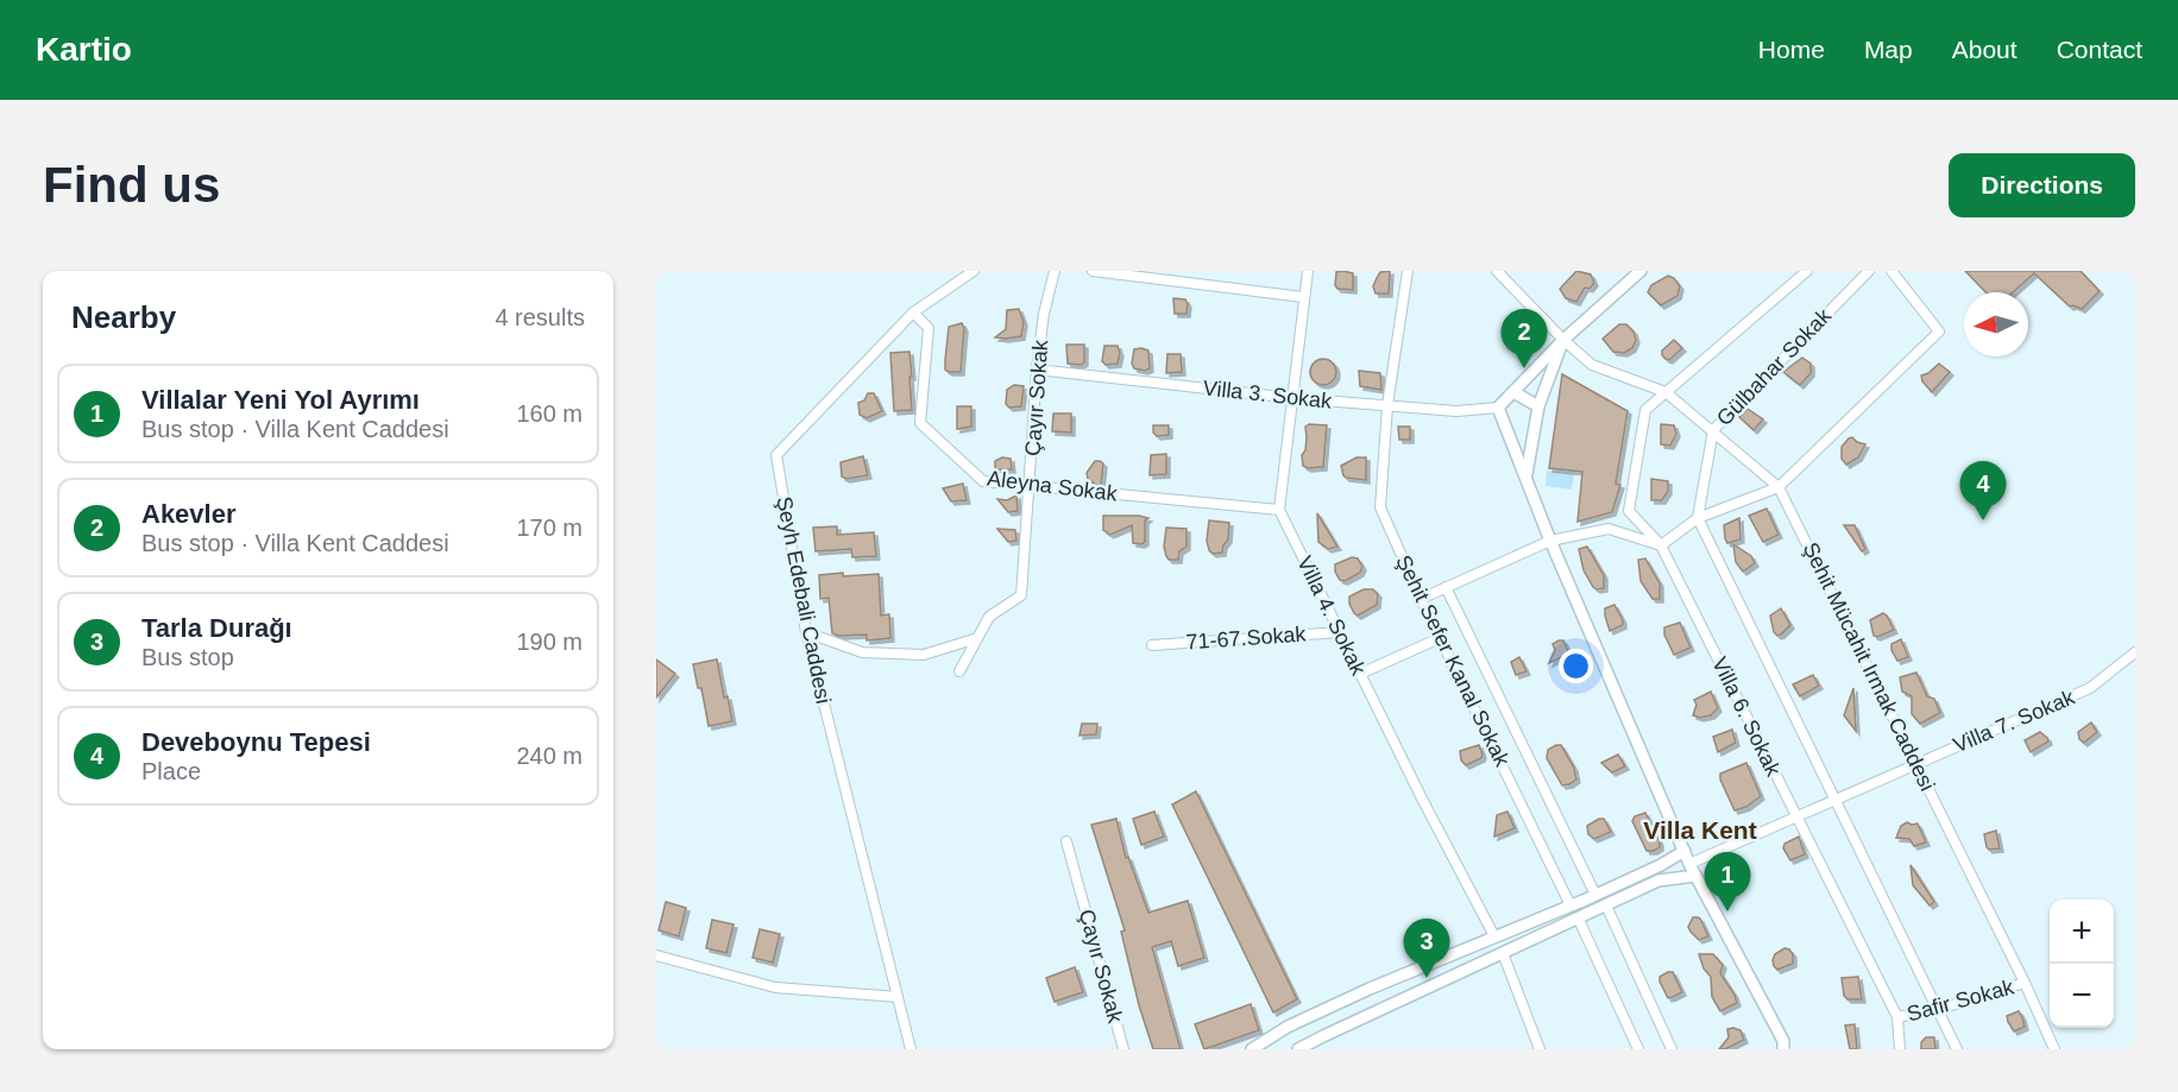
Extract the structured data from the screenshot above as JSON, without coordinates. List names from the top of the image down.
{
  "streets": {
    "street": [
      "Gülbahar Sokak",
      "Villa 3. Sokak",
      "Çayır Sokak",
      "Aleyna Sokak",
      "Şeyh Edebali Caddesi",
      "Villa 4. Sokak",
      "71-67.Sokak",
      "Şehit Sefer Kanal Sokak",
      "Şehit Mücahit Irmak Caddesi",
      "Villa 6. Sokak",
      "Villa 7. Sokak",
      "Safir Sokak"
    ]
  },
  "crossings": [
    ["Gülbahar Sokak", "Villa 6. Sokak"],
    ["Villa 3. Sokak", "Çayır Sokak"],
    ["Villa 3. Sokak", "Şehit Sefer Kanal Sokak"],
    ["Çayır Sokak", "Aleyna Sokak"],
    ["Aleyna Sokak", "Şeyh Edebali Caddesi"],
    ["Aleyna Sokak", "Villa 4. Sokak"],
    ["Villa 4. Sokak", "71-67.Sokak"],
    ["Şehit Mücahit Irmak Caddesi", "Villa 7. Sokak"],
    ["Şehit Mücahit Irmak Caddesi", "Safir Sokak"],
    ["Villa 6. Sokak", "Villa 7. Sokak"],
    ["Villa 6. Sokak", "Safir Sokak"]
  ],
  "districts": ["Villa Kent"],
  "north": "left",
  "page": {
    "header": "Kartio",
    "nav": [
      "Home",
      "Map",
      "About",
      "Contact"
    ],
    "buttons": "Directions",
    "title": "Find us",
    "heading": ["Nearby", "4 results"],
    "pins": [
      "2",
      "4",
      "1",
      "3"
    ],
    "list": [
      {
        "mark": "1",
        "name": "Villalar Yeni Yol Ayrımı",
        "note": "Bus stop · Villa Kent Caddesi",
        "value": "160 m"
      },
      {
        "mark": "2",
        "name": "Akevler",
        "note": "Bus stop · Villa Kent Caddesi",
        "value": "170 m"
      },
      {
        "mark": "3",
        "name": "Tarla Durağı",
        "note": "Bus stop",
        "value": "190 m"
      },
      {
        "mark": "4",
        "name": "Deveboynu Tepesi",
        "note": "Place",
        "value": "240 m"
      }
    ],
    "map_buttons": ["+", "−"]
  }
}
